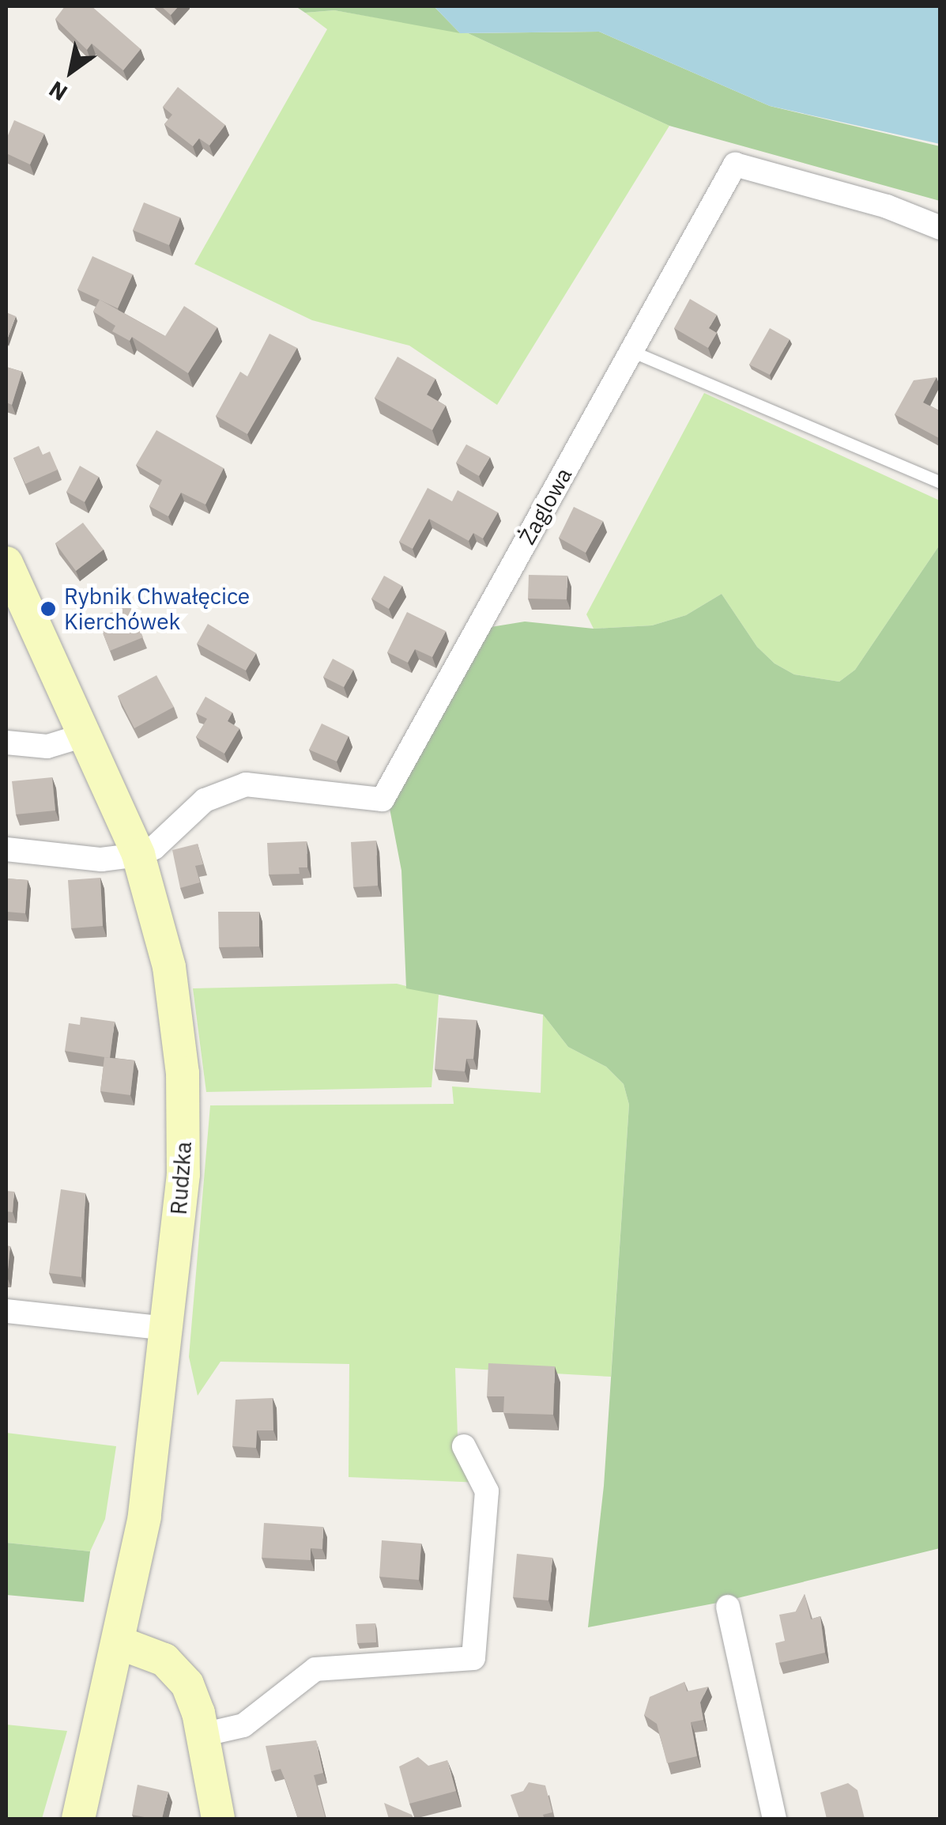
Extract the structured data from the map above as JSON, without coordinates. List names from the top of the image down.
{
  "streets": {
    "main road": ["Rudzka"],
    "street": ["Żaglowa"]
  },
  "crossings": [
    ["Żaglowa", "Rudzka"]
  ],
  "places": ["Rybnik Chwałęcice Kierchówek"],
  "north": "bottom left"
}
